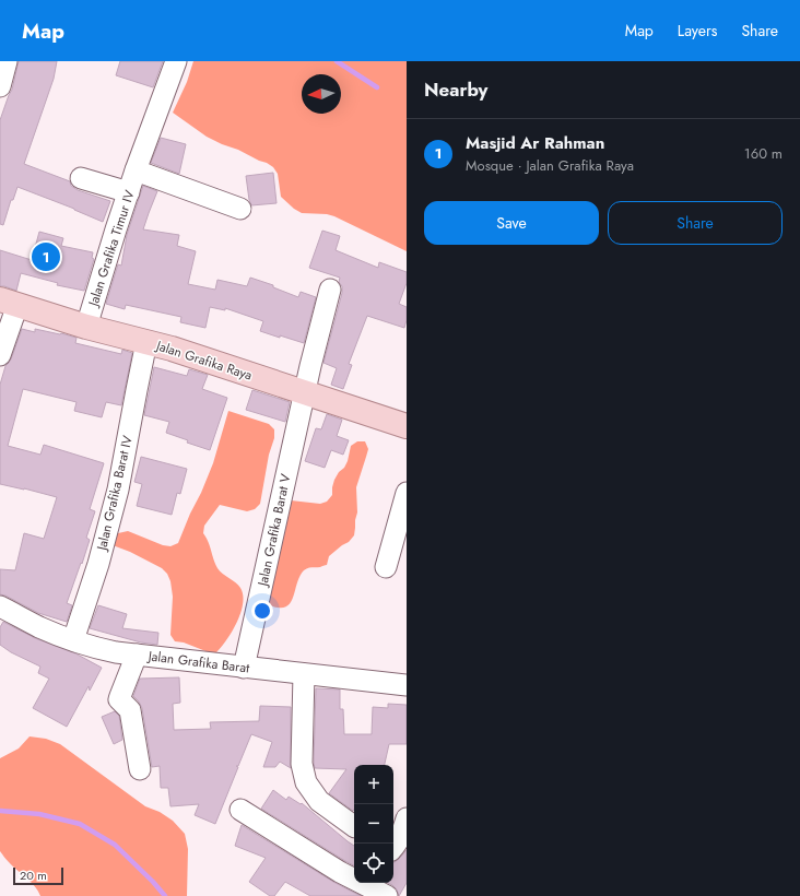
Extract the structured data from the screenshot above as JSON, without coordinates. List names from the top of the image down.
{
  "streets": {
    "main road": ["Jalan Grafika Raya"],
    "street": [
      "Jalan Grafika Timur IV",
      "Jalan Grafika Barat IV",
      "Jalan Grafika Barat V",
      "Jalan Grafika Barat"
    ]
  },
  "crossings": [
    ["Jalan Grafika Timur IV", "Jalan Grafika Raya"],
    ["Jalan Grafika Raya", "Jalan Grafika Barat IV"],
    ["Jalan Grafika Raya", "Jalan Grafika Barat V"],
    ["Jalan Grafika Barat IV", "Jalan Grafika Barat"],
    ["Jalan Grafika Barat V", "Jalan Grafika Barat"]
  ],
  "scale_bar": "20 m",
  "north": "left",
  "page": {
    "header": "Map",
    "nav": ["Map", "Layers", "Share"],
    "heading": "Nearby",
    "list": [
      {
        "mark": "1",
        "name": "Masjid Ar Rahman",
        "note": "Mosque · Jalan Grafika Raya",
        "value": "160 m"
      }
    ],
    "buttons": ["Save", "Share"],
    "pins": "1",
    "map_buttons": ["+", "−"],
    "scale": "20 m"
  }
}
